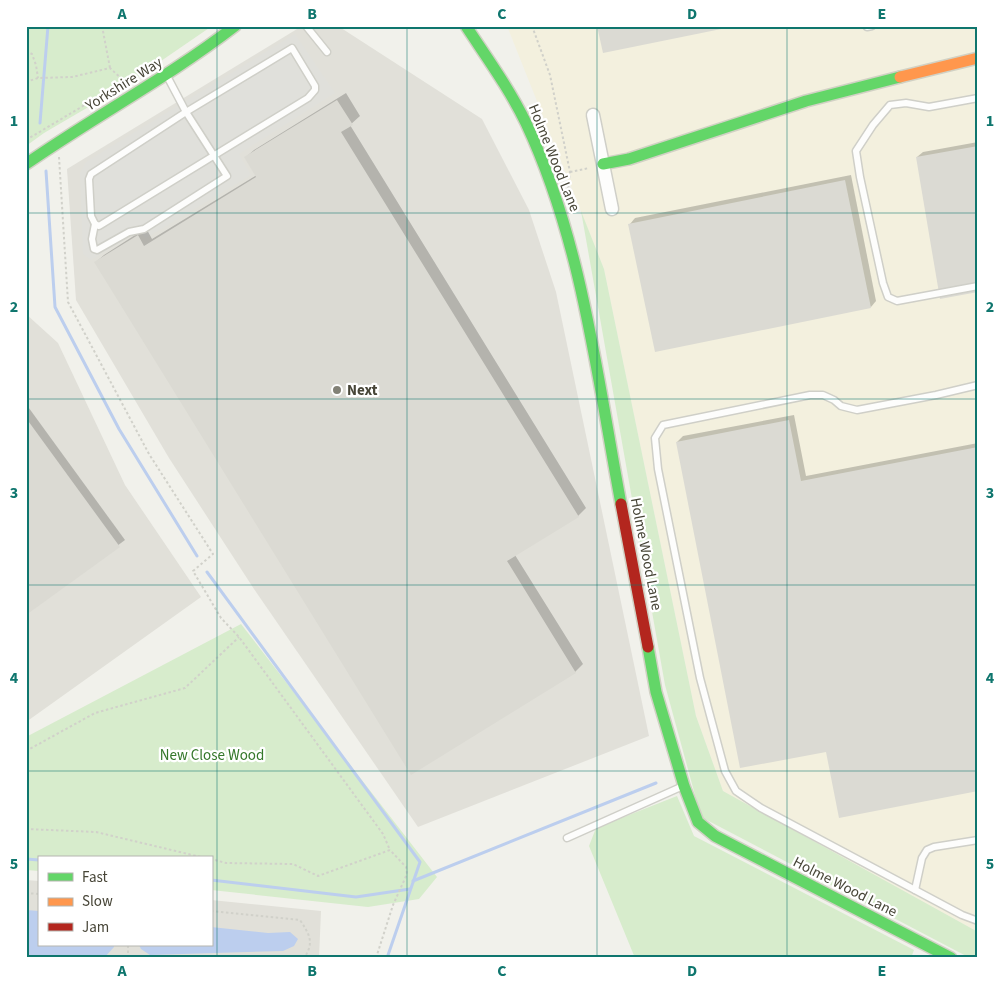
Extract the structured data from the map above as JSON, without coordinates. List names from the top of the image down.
{
  "streets": {
    "street": ["Yorkshire Way", "Holme Wood Lane"]
  },
  "parks": ["New Close Wood"],
  "places": ["Next"],
  "legend": ["Fast", "Slow", "Jam"],
  "grid": {
    "columns": [
      "A",
      "B",
      "C",
      "D",
      "E"
    ],
    "rows": [
      "1",
      "2",
      "3",
      "4",
      "5"
    ]
  }
}
